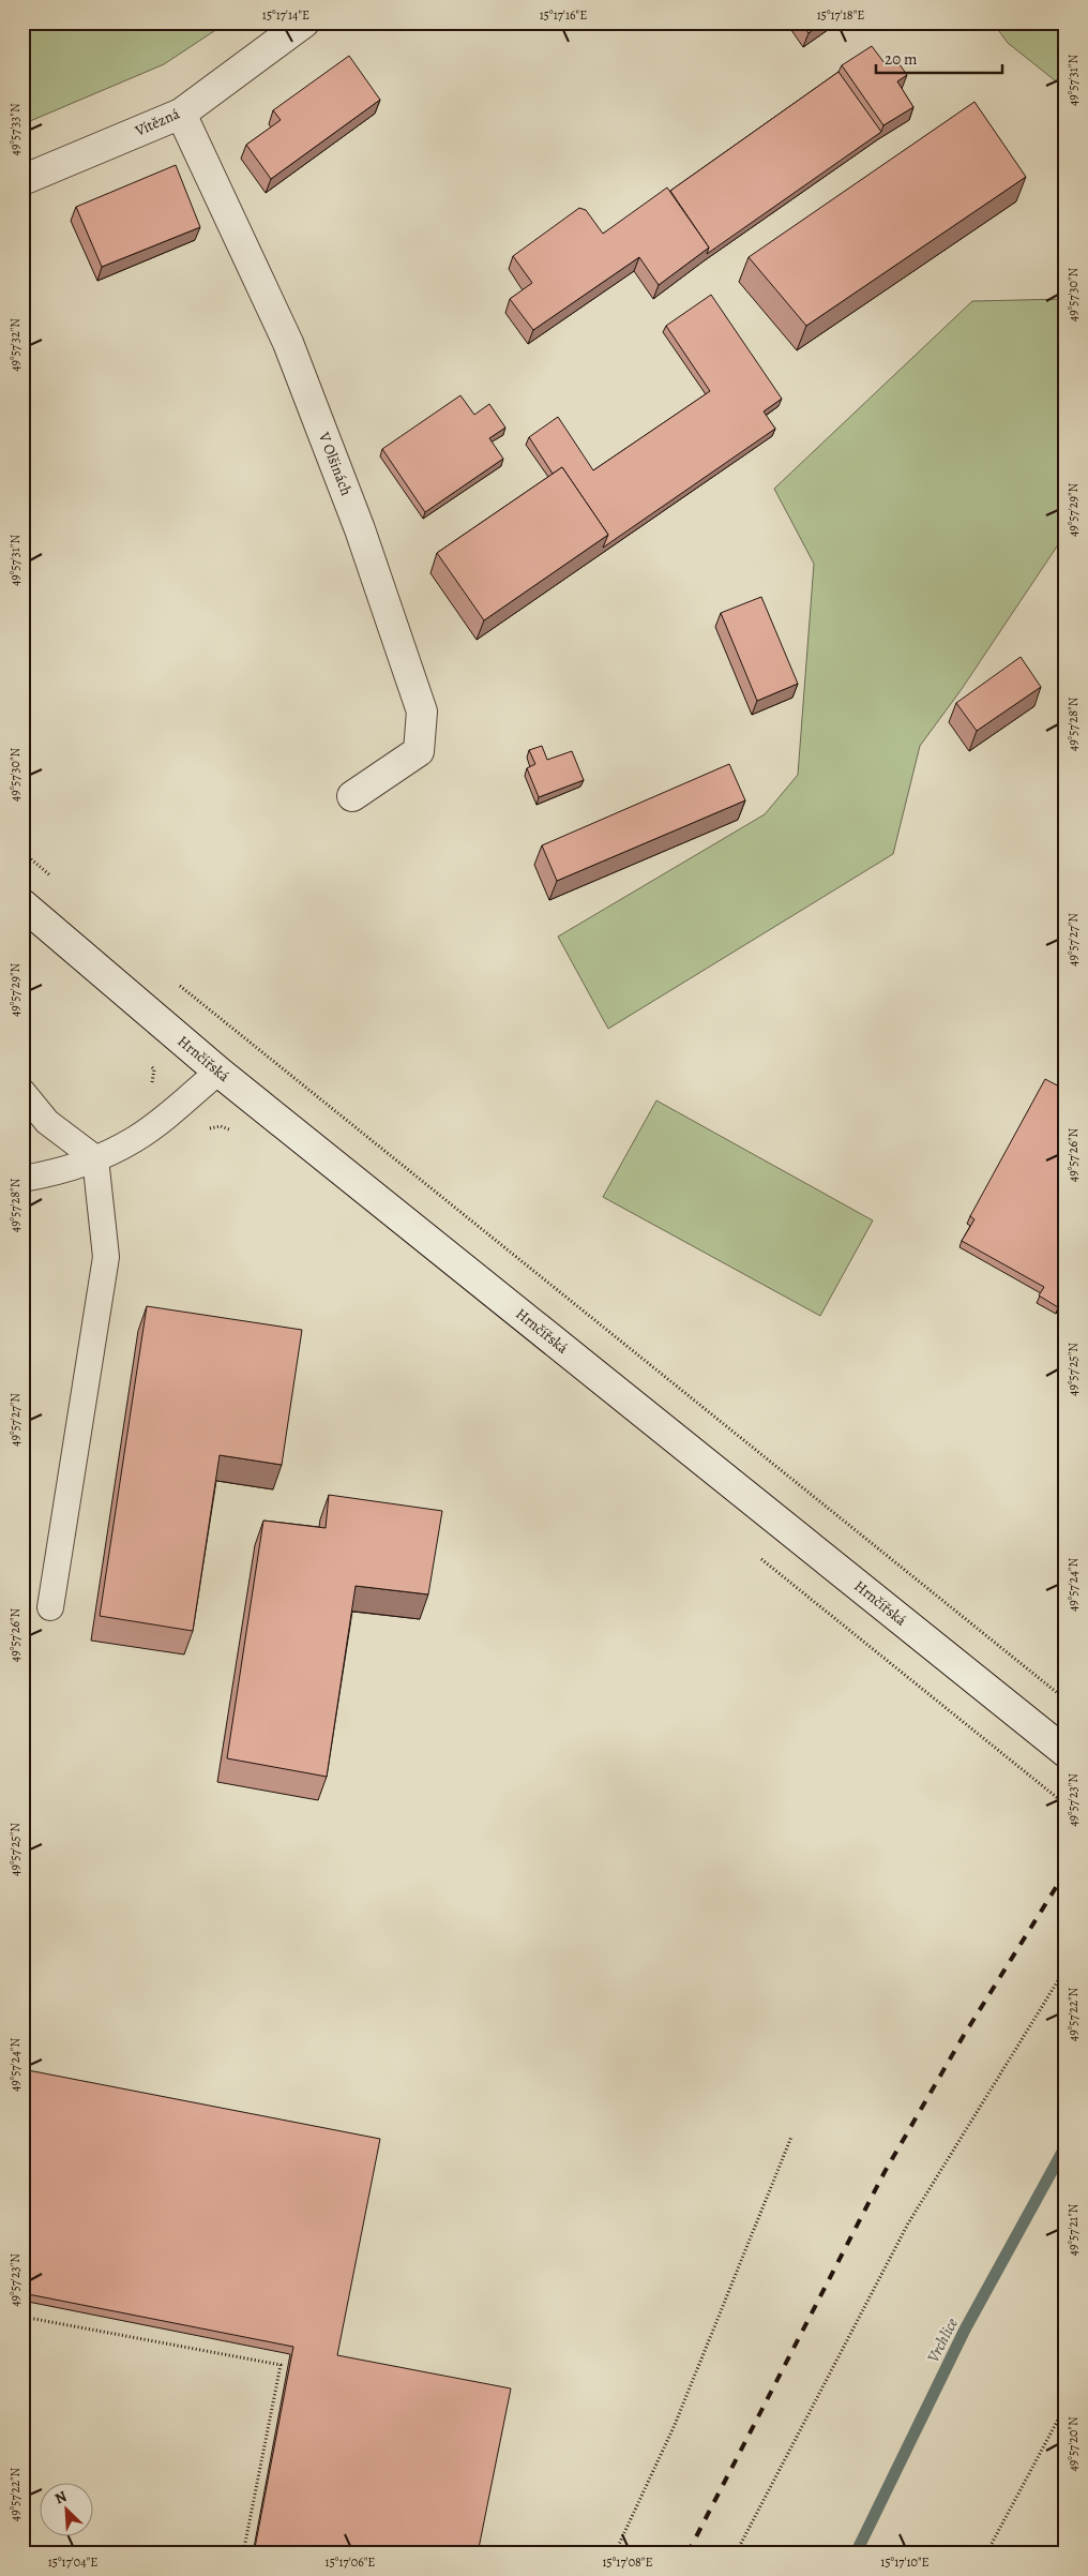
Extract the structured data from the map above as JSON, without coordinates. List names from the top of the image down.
{
  "streets": {
    "main road": ["Vítězná", "V Olšinách", "Hrnčířská"]
  },
  "crossings": [
    ["Vítězná", "V Olšinách"]
  ],
  "water": ["Vrchlice"],
  "scale_bar": "20 m",
  "north": "top left",
  "coordinates": [
    "15°17'14\"E",
    "15°17'16\"E",
    "15°17'18\"E",
    "49°57'31\"N",
    "49°57'33\"N",
    "49°57'30\"N",
    "49°57'32\"N",
    "49°57'29\"N",
    "49°57'28\"N",
    "49°57'27\"N",
    "49°57'26\"N",
    "49°57'25\"N",
    "49°57'24\"N",
    "49°57'23\"N",
    "49°57'22\"N",
    "49°57'21\"N",
    "49°57'20\"N",
    "15°17'04\"E",
    "15°17'06\"E",
    "15°17'08\"E",
    "15°17'10\"E"
  ]
}
